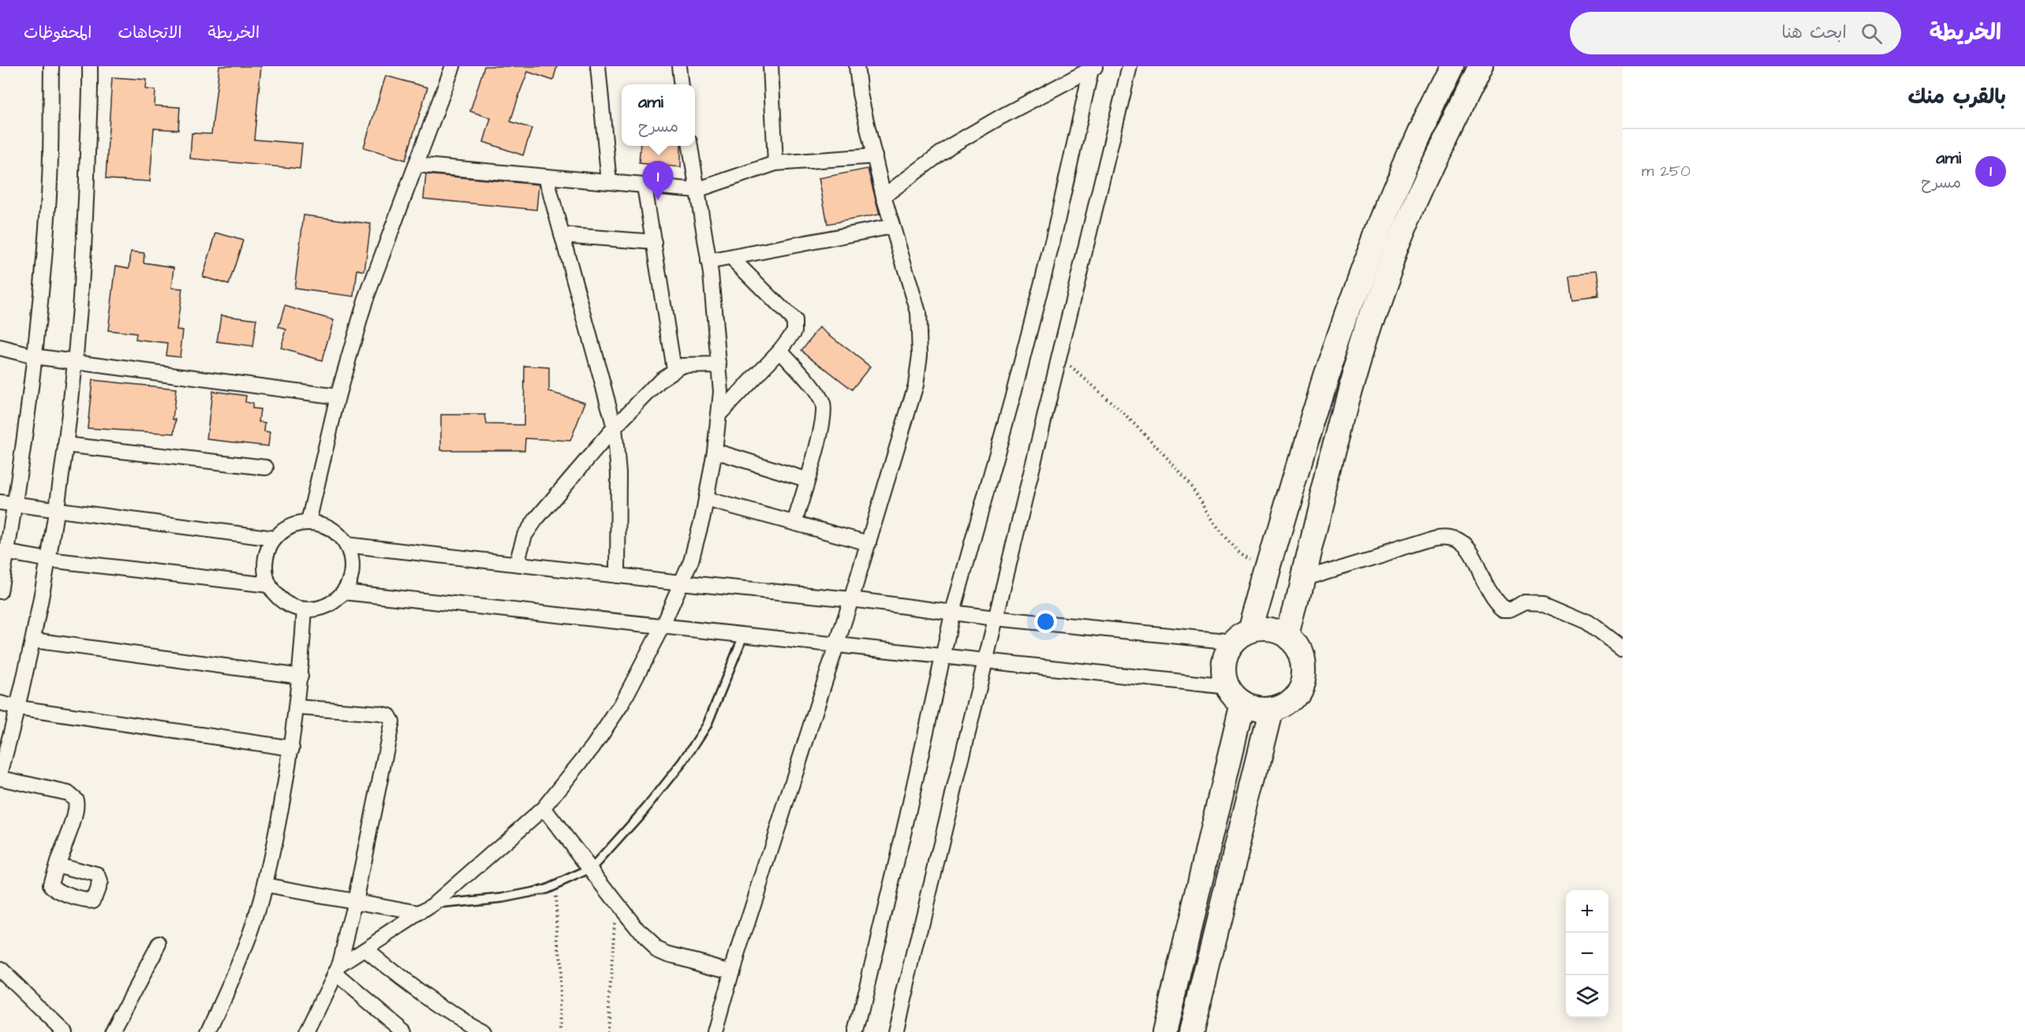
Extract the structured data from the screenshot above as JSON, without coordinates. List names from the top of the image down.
{
  "page": {
    "header": "الخريطة",
    "search": "ابحث هنا",
    "nav": ["الخريطة", "الاتجاهات", "المحفوظات"],
    "heading": "بالقرب منك",
    "popup": ["ami", "مسرح"],
    "list": [
      {
        "mark": "1",
        "name": "ami",
        "note": "مسرح",
        "value": "250 m"
      }
    ],
    "pins": "1",
    "map_buttons": ["+", "−"]
  }
}
